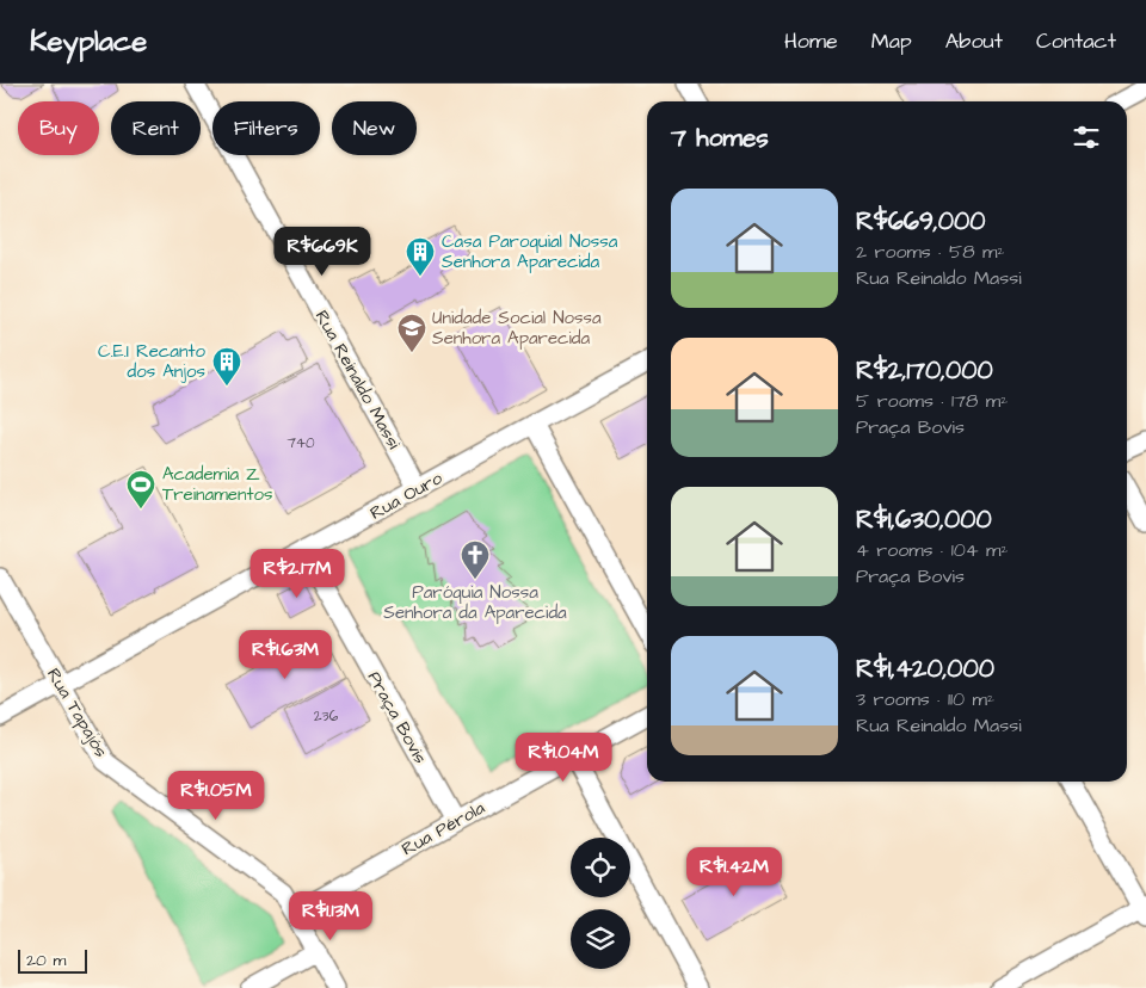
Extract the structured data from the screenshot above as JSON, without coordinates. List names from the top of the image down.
{
  "streets": {
    "street": [
      "Rua Reinaldo Massi",
      "Rua Ouro",
      "Rua Tapajós",
      "Praça Bovis",
      "Rua Pérola"
    ]
  },
  "crossings": [
    ["Rua Reinaldo Massi", "Rua Ouro"],
    ["Rua Ouro", "Rua Tapajós"],
    ["Rua Ouro", "Praça Bovis"],
    ["Rua Tapajós", "Rua Pérola"],
    ["Praça Bovis", "Rua Pérola"]
  ],
  "places": {
    "building": ["Casa Paroquial Nossa Senhora Aparecida", "C.E.I Recanto dos Anjos"],
    "school or university": ["Unidade Social Nossa Senhora Aparecida"],
    "sports": ["Academia Z Treinamentos"],
    "church": ["Paróquia Nossa Senhora da Aparecida"]
  },
  "house_numbers": ["740", "236"],
  "scale_bar": "20 m",
  "page": {
    "header": "Keyplace",
    "nav": [
      "Home",
      "Map",
      "About",
      "Contact"
    ],
    "chip": [
      "Buy",
      "Rent",
      "Filters",
      "New"
    ],
    "heading": "7 homes",
    "list": [
      {
        "name": "R$669,000",
        "note": "2 rooms · 58 m² · Rua Reinaldo Massi"
      },
      {
        "name": "R$2,170,000",
        "note": "5 rooms · 178 m² · Praça Bovis"
      },
      {
        "name": "R$1,630,000",
        "note": "4 rooms · 104 m² · Praça Bovis"
      },
      {
        "name": "R$1,420,000",
        "note": "3 rooms · 110 m² · Rua Reinaldo Massi"
      }
    ],
    "price": [
      "R$669K",
      "R$2.17M",
      "R$1.63M",
      "R$1.04M",
      "R$1.05M",
      "R$1.42M",
      "R$1.13M"
    ],
    "scale": "20 m"
  }
}
